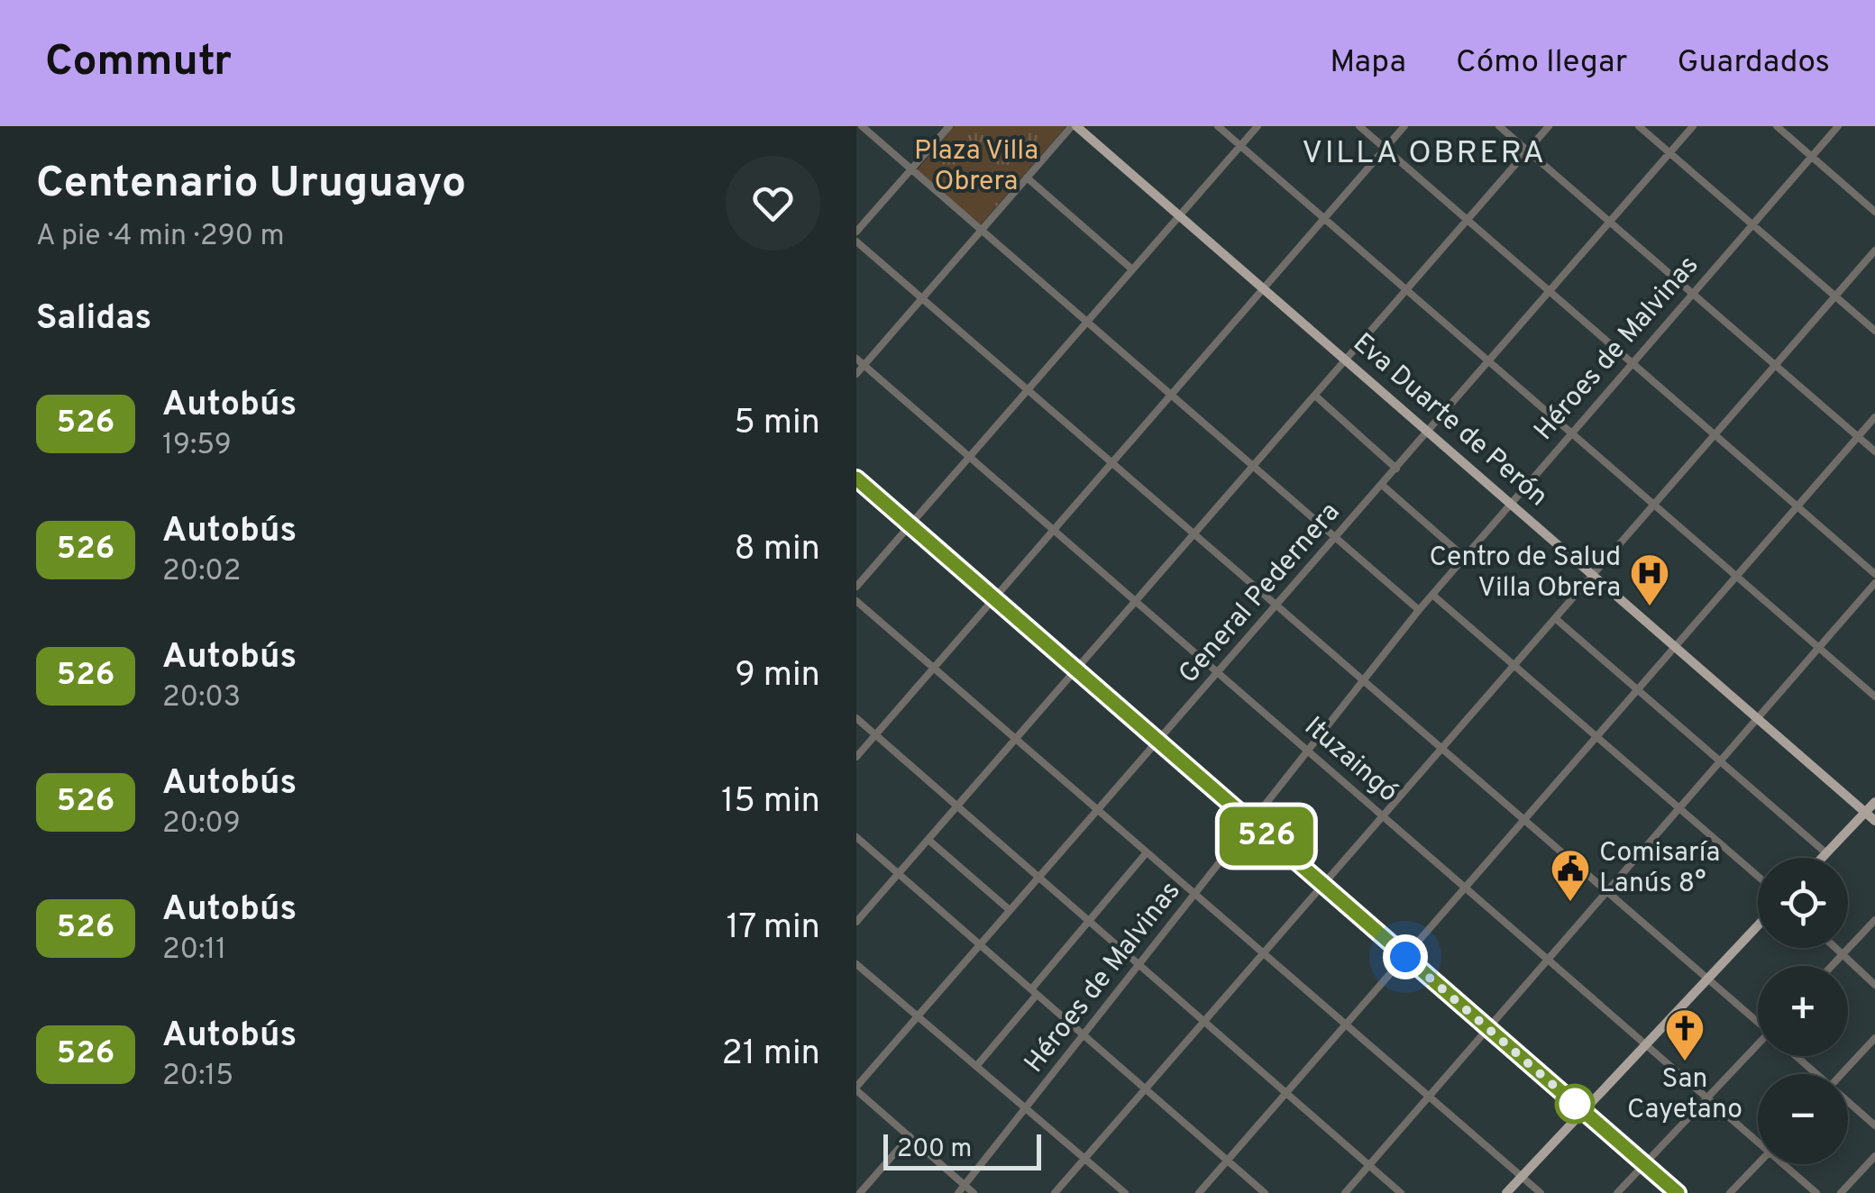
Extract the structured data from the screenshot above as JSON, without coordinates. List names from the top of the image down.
{
  "streets": {
    "main road": ["Eva Duarte de Perón"],
    "street": ["Héroes de Malvinas", "General Pedernera", "Ituzaingó"]
  },
  "crossings": [
    ["Héroes de Malvinas", "Eva Duarte de Perón"],
    ["Héroes de Malvinas", "Ituzaingó"],
    ["Eva Duarte de Perón", "General Pedernera"],
    ["General Pedernera", "Ituzaingó"]
  ],
  "districts": ["VILLA OBRERA"],
  "parks": ["Plaza Villa Obrera"],
  "places": {
    "hospital": ["Centro de Salud Villa Obrera"],
    "public building": ["Comisaría Lanús 8°"],
    "church": ["San Cayetano"]
  },
  "lines": ["bus line 526"],
  "scale_bar": "200 m",
  "page": {
    "header": "Commutr",
    "nav": ["Mapa", "Cómo llegar", "Guardados"],
    "heading": [
      ["Centenario Uruguayo", "A pie · 4 min · 290 m"],
      "Salidas"
    ],
    "on_map": "526",
    "list": [
      {
        "mark": "526",
        "name": "Autobús",
        "note": "19:59",
        "value": "5 min"
      },
      {
        "mark": "526",
        "name": "Autobús",
        "note": "20:02",
        "value": "8 min"
      },
      {
        "mark": "526",
        "name": "Autobús",
        "note": "20:03",
        "value": "9 min"
      },
      {
        "mark": "526",
        "name": "Autobús",
        "note": "20:09",
        "value": "15 min"
      },
      {
        "mark": "526",
        "name": "Autobús",
        "note": "20:11",
        "value": "17 min"
      },
      {
        "mark": "526",
        "name": "Autobús",
        "note": "20:15",
        "value": "21 min"
      }
    ],
    "map_buttons": ["+", "−"],
    "scale": "200 m"
  }
}
